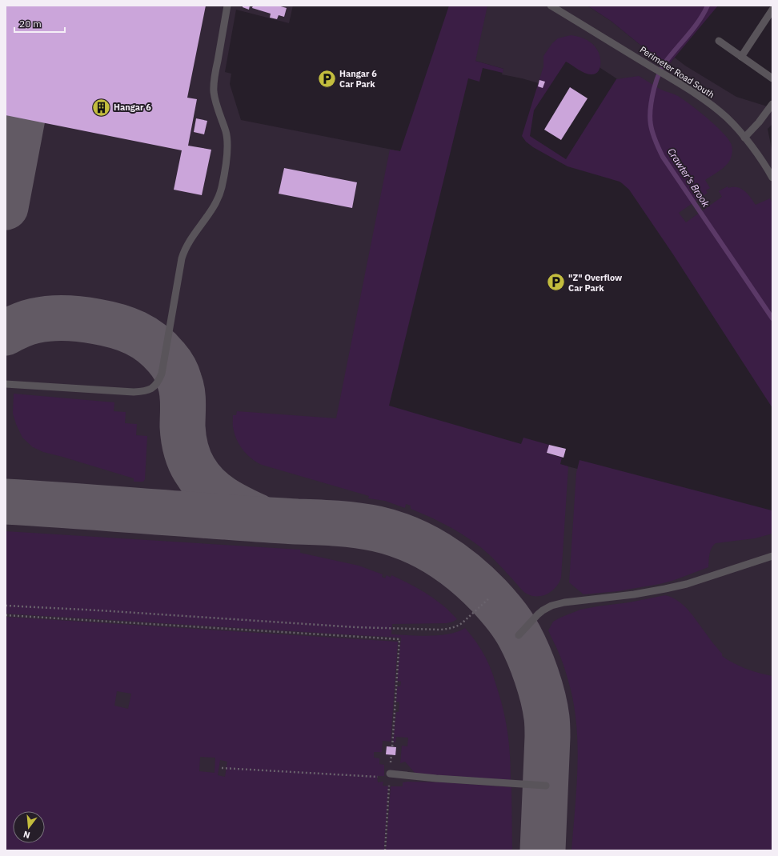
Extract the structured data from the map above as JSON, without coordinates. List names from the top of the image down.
{
  "streets": {
    "lane": ["Perimeter Road South"]
  },
  "water": ["Crawter's Brook"],
  "places": {
    "parking": ["Hangar 6 Car Park", "\"Z\" Overflow Car Park"],
    "building": ["Hangar 6"]
  },
  "scale_bar": "20 m",
  "north": "bottom"
}
